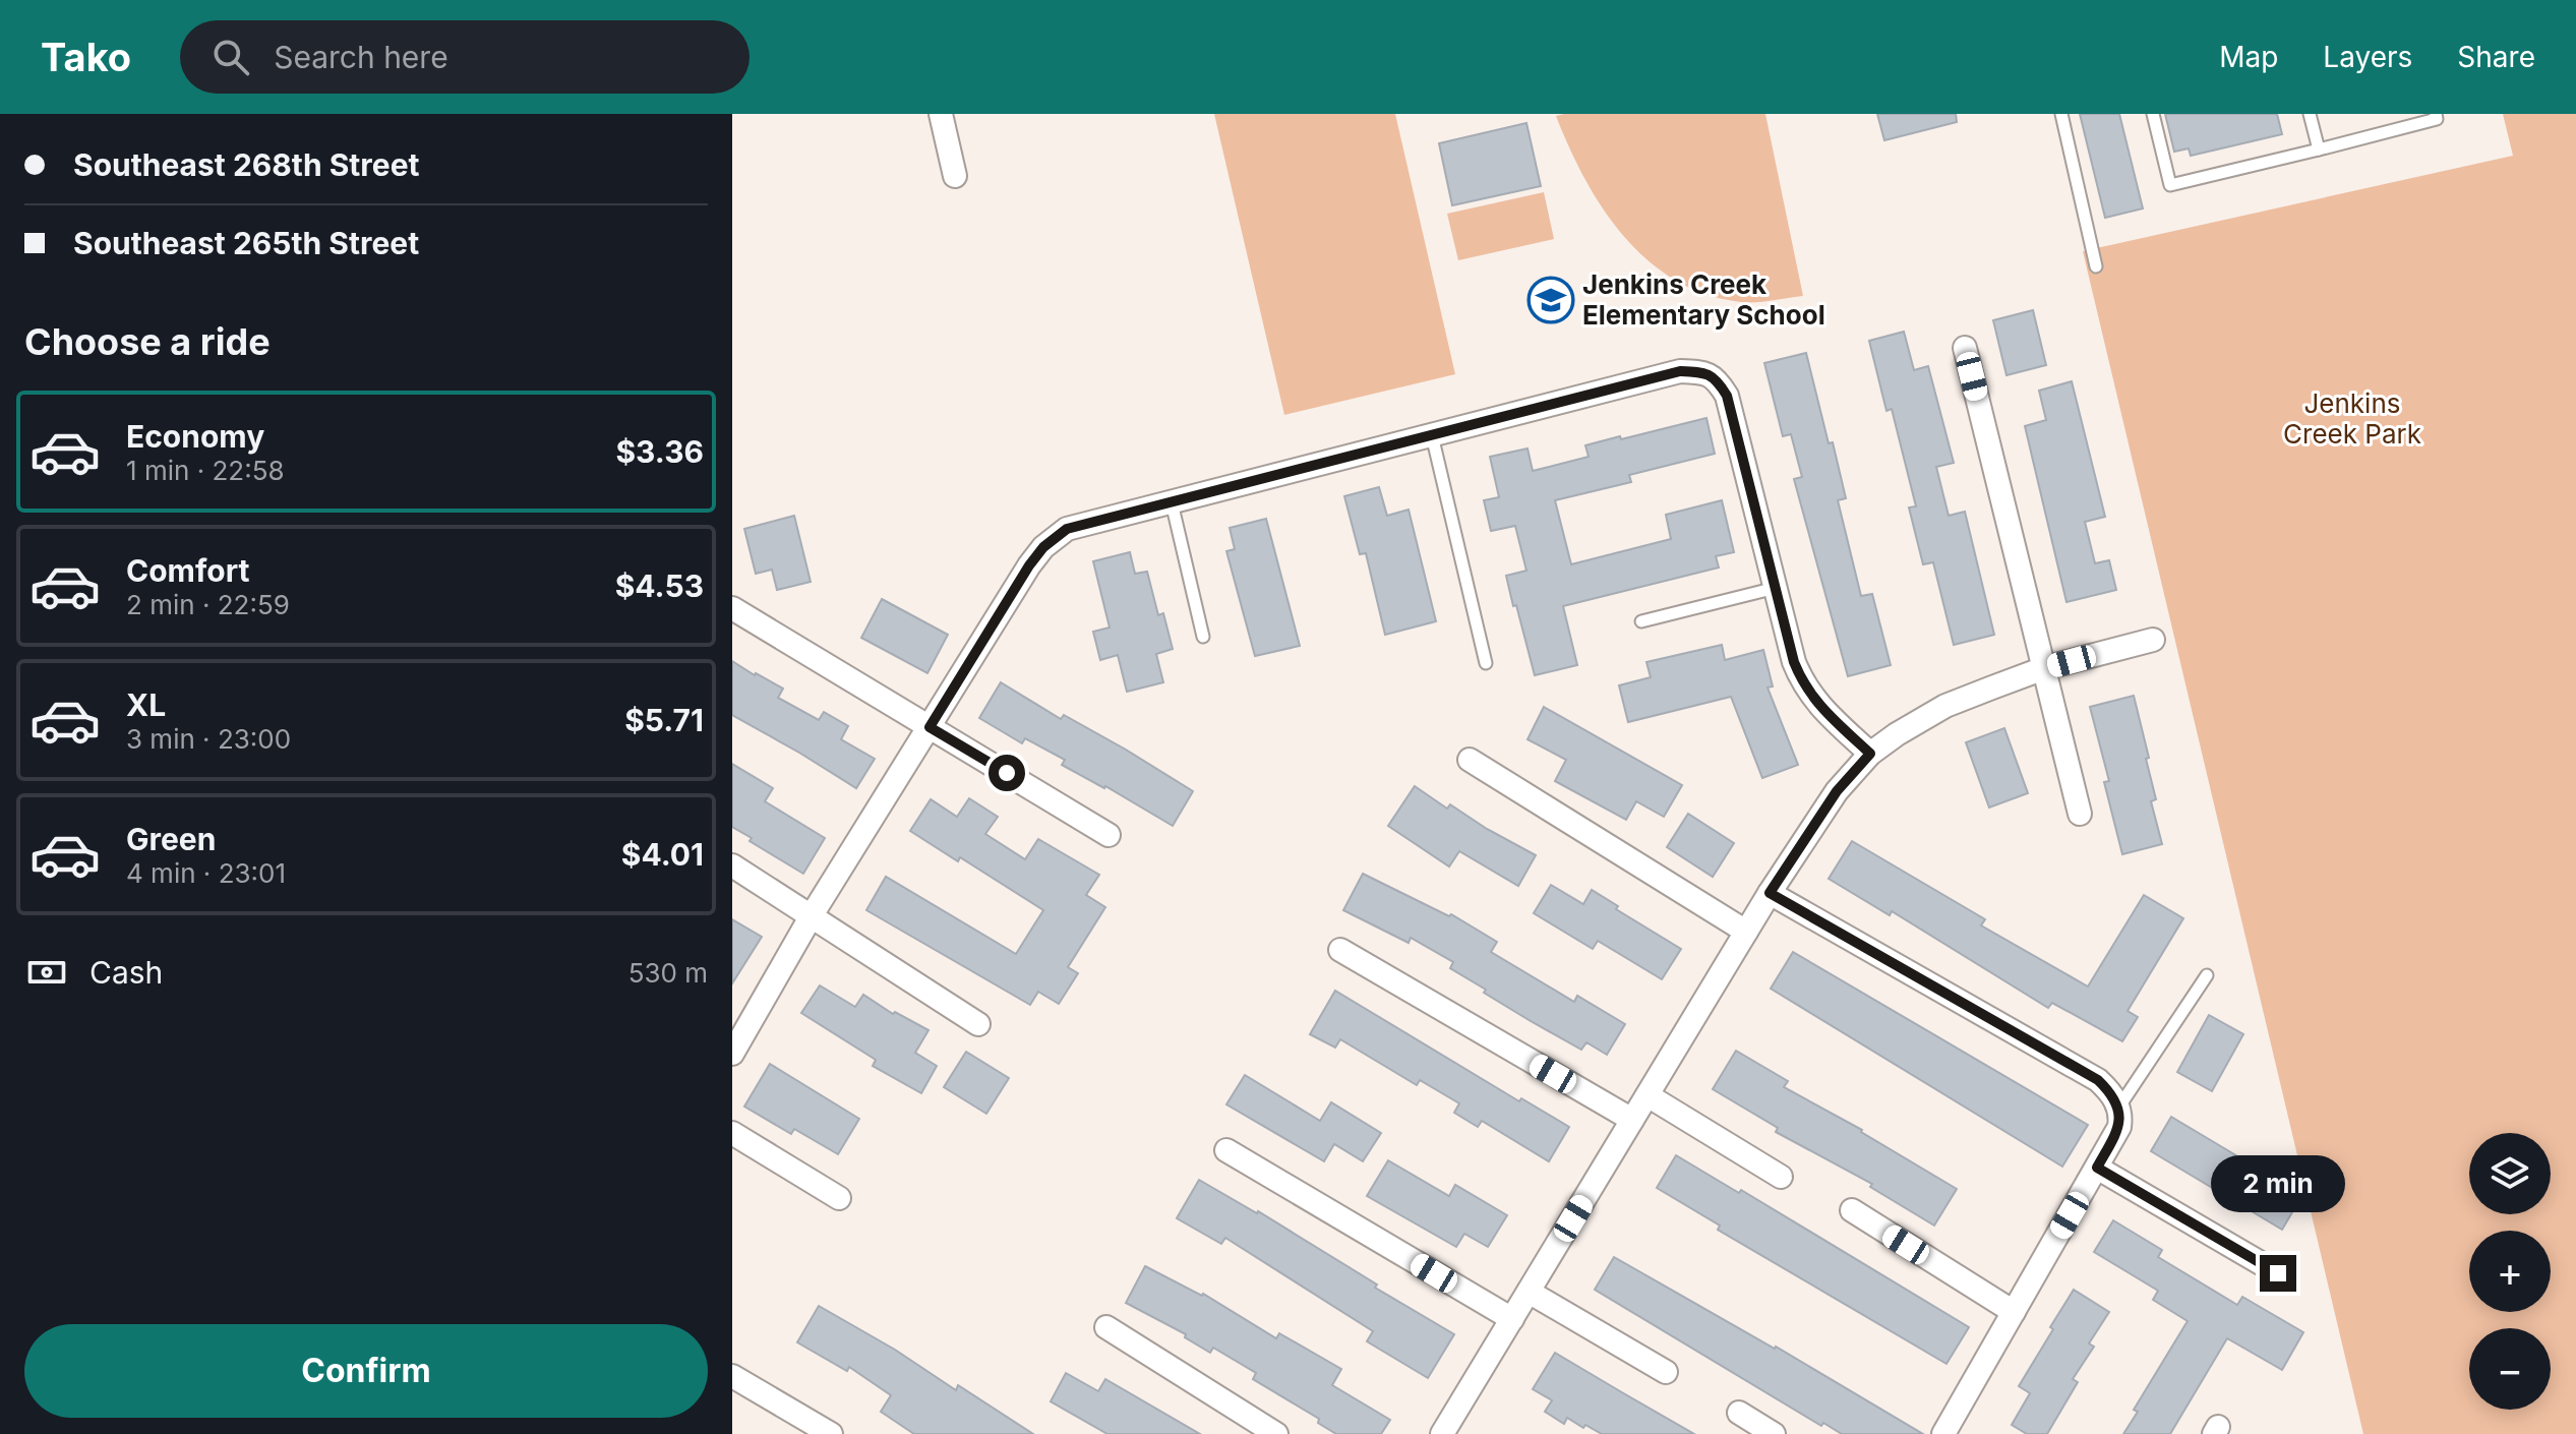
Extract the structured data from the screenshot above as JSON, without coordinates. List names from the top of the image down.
{
  "parks": ["Jenkins Creek Park"],
  "places": {
    "school or university": ["Jenkins Creek Elementary School"]
  },
  "page": {
    "header": "Tako",
    "search": "Search here",
    "nav": ["Map", "Layers", "Share"],
    "banner": ["Southeast 268th Street", "Southeast 265th Street"],
    "heading": "Choose a ride",
    "list": [
      {
        "name": "Economy",
        "note": "1 min · 22:58",
        "value": "$3.36"
      },
      {
        "name": "Comfort",
        "note": "2 min · 22:59",
        "value": "$4.53"
      },
      {
        "name": "XL",
        "note": "3 min · 23:00",
        "value": "$5.71"
      },
      {
        "name": "Green",
        "note": "4 min · 23:01",
        "value": "$4.01"
      }
    ],
    "pay": ["Cash", "530 m"],
    "map_buttons": ["+", "−"],
    "bubble": "2 min",
    "buttons": "Confirm"
  }
}
